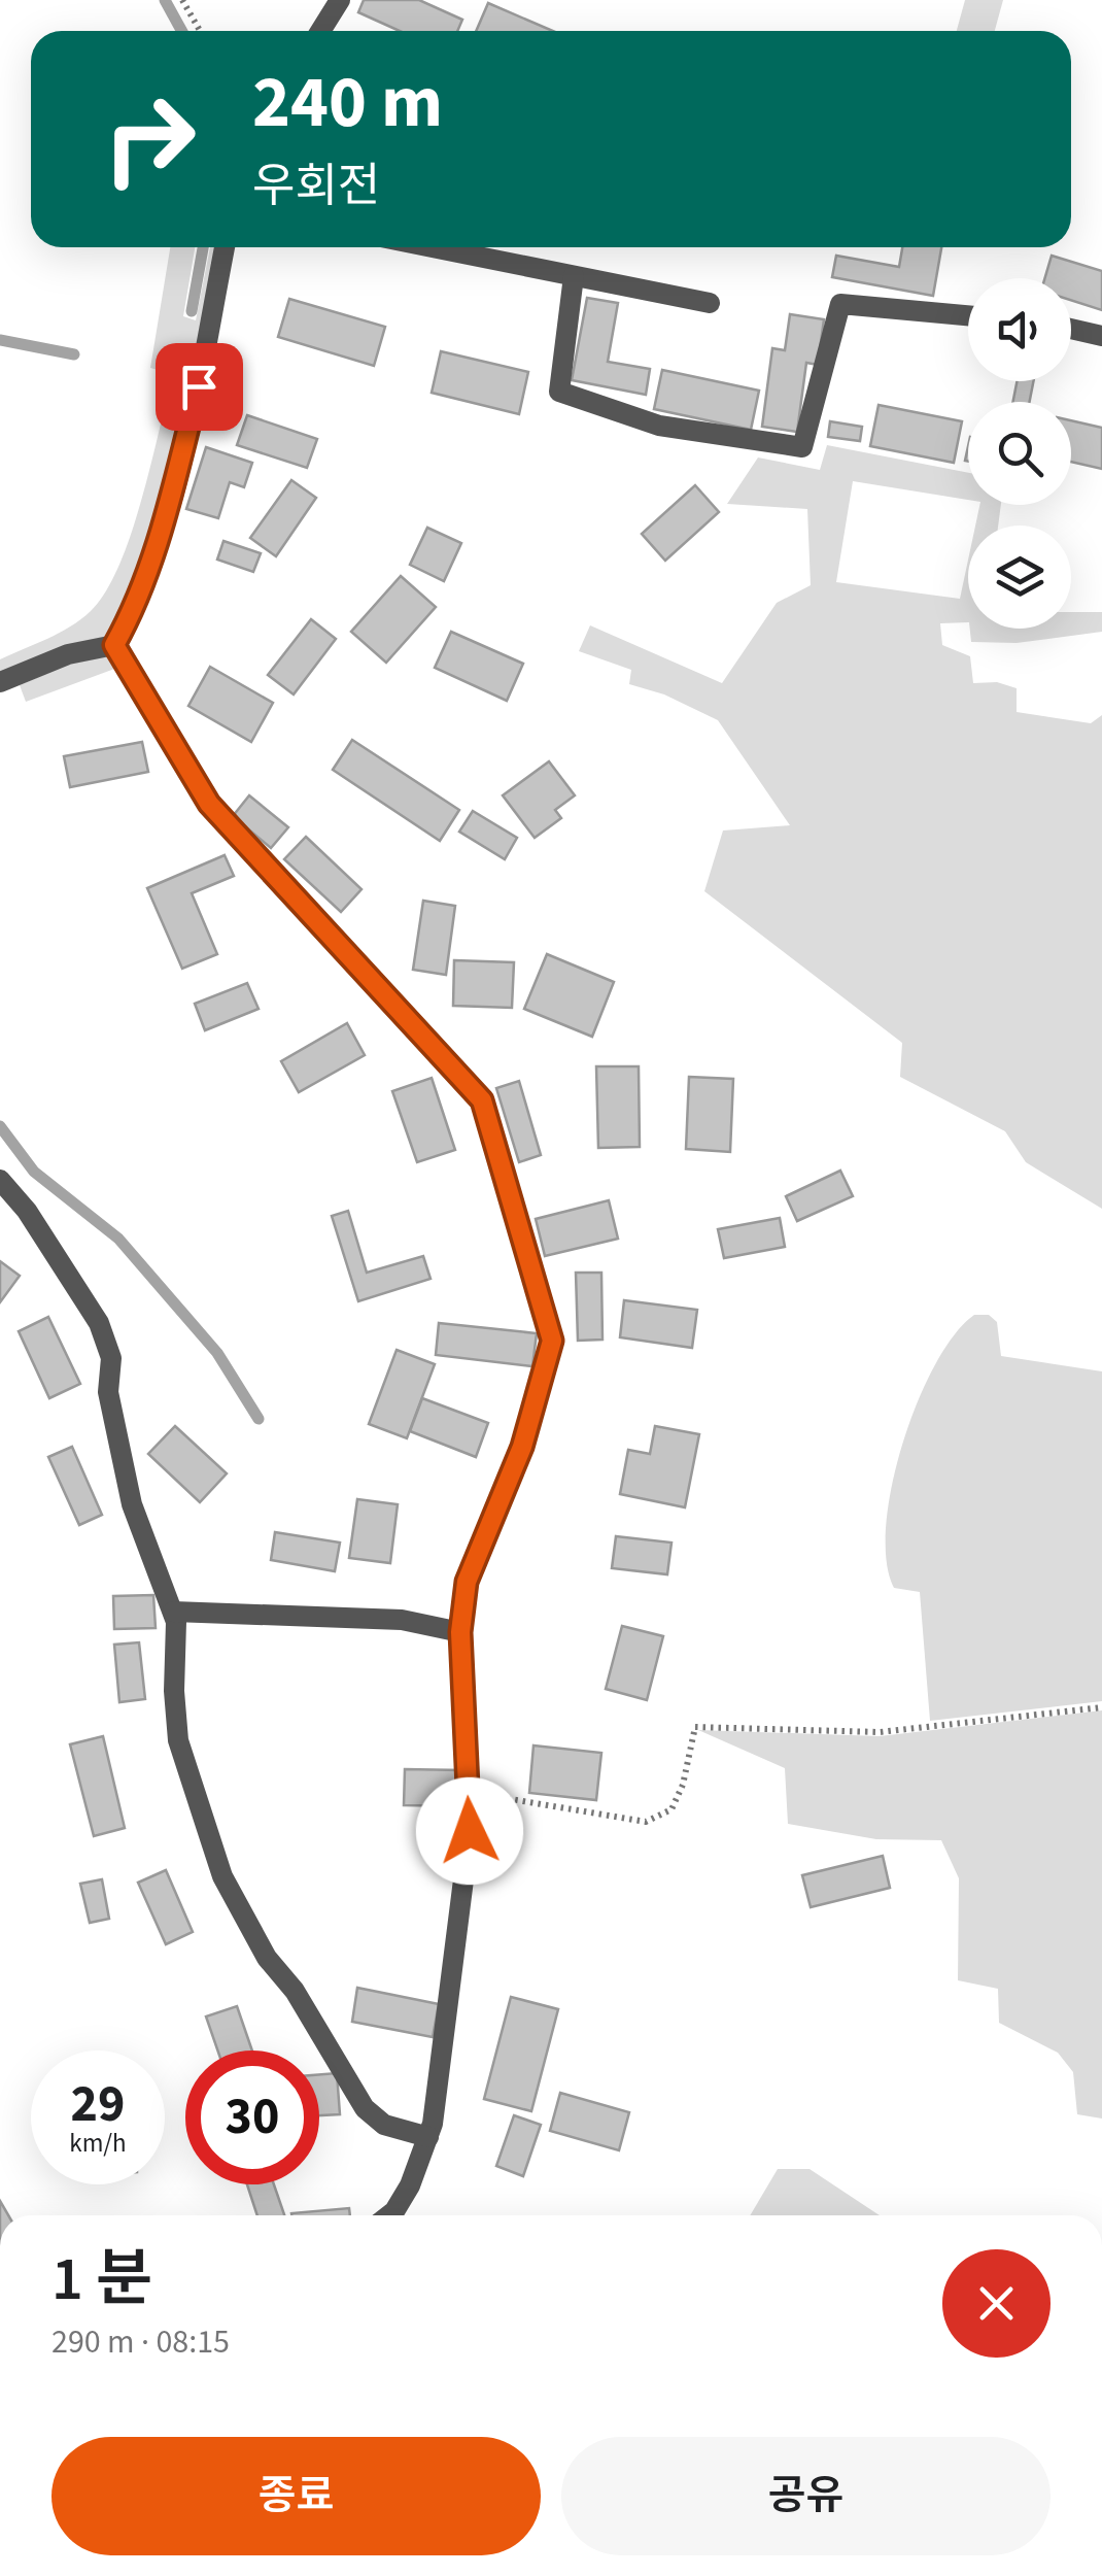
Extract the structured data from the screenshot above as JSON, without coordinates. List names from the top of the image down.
{
  "page": {
    "turn": ["240 m", "우회전"],
    "speed": "29 km/h",
    "limit": "30",
    "heading": ["1 분", "290 m · 08:15"],
    "buttons": ["종료", "공유"]
  }
}
